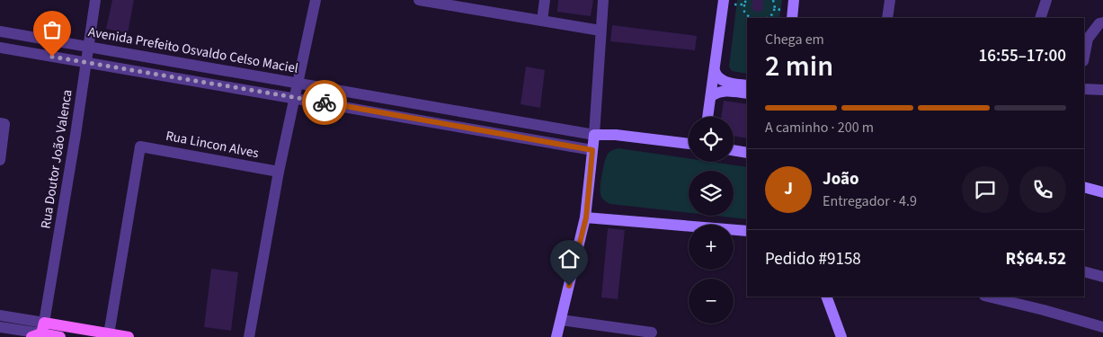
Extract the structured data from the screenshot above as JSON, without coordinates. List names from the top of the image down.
{
  "streets": {
    "street": ["Avenida Prefeito Osvaldo Celso Maciel", "Rua Lincon Alves", "Rua Doutor João Valenca"]
  },
  "crossings": [
    ["Avenida Prefeito Osvaldo Celso Maciel", "Rua Doutor João Valenca"]
  ],
  "page": {
    "heading": ["2 min", "Chega em", "16:55–17:00"],
    "panel": [
      "João",
      "Entregador · 4.9",
      "Pedido #9158",
      "R$64.52"
    ],
    "bar": "A caminho · 200 m",
    "map_buttons": ["+", "−"],
    "round": "J"
  }
}
